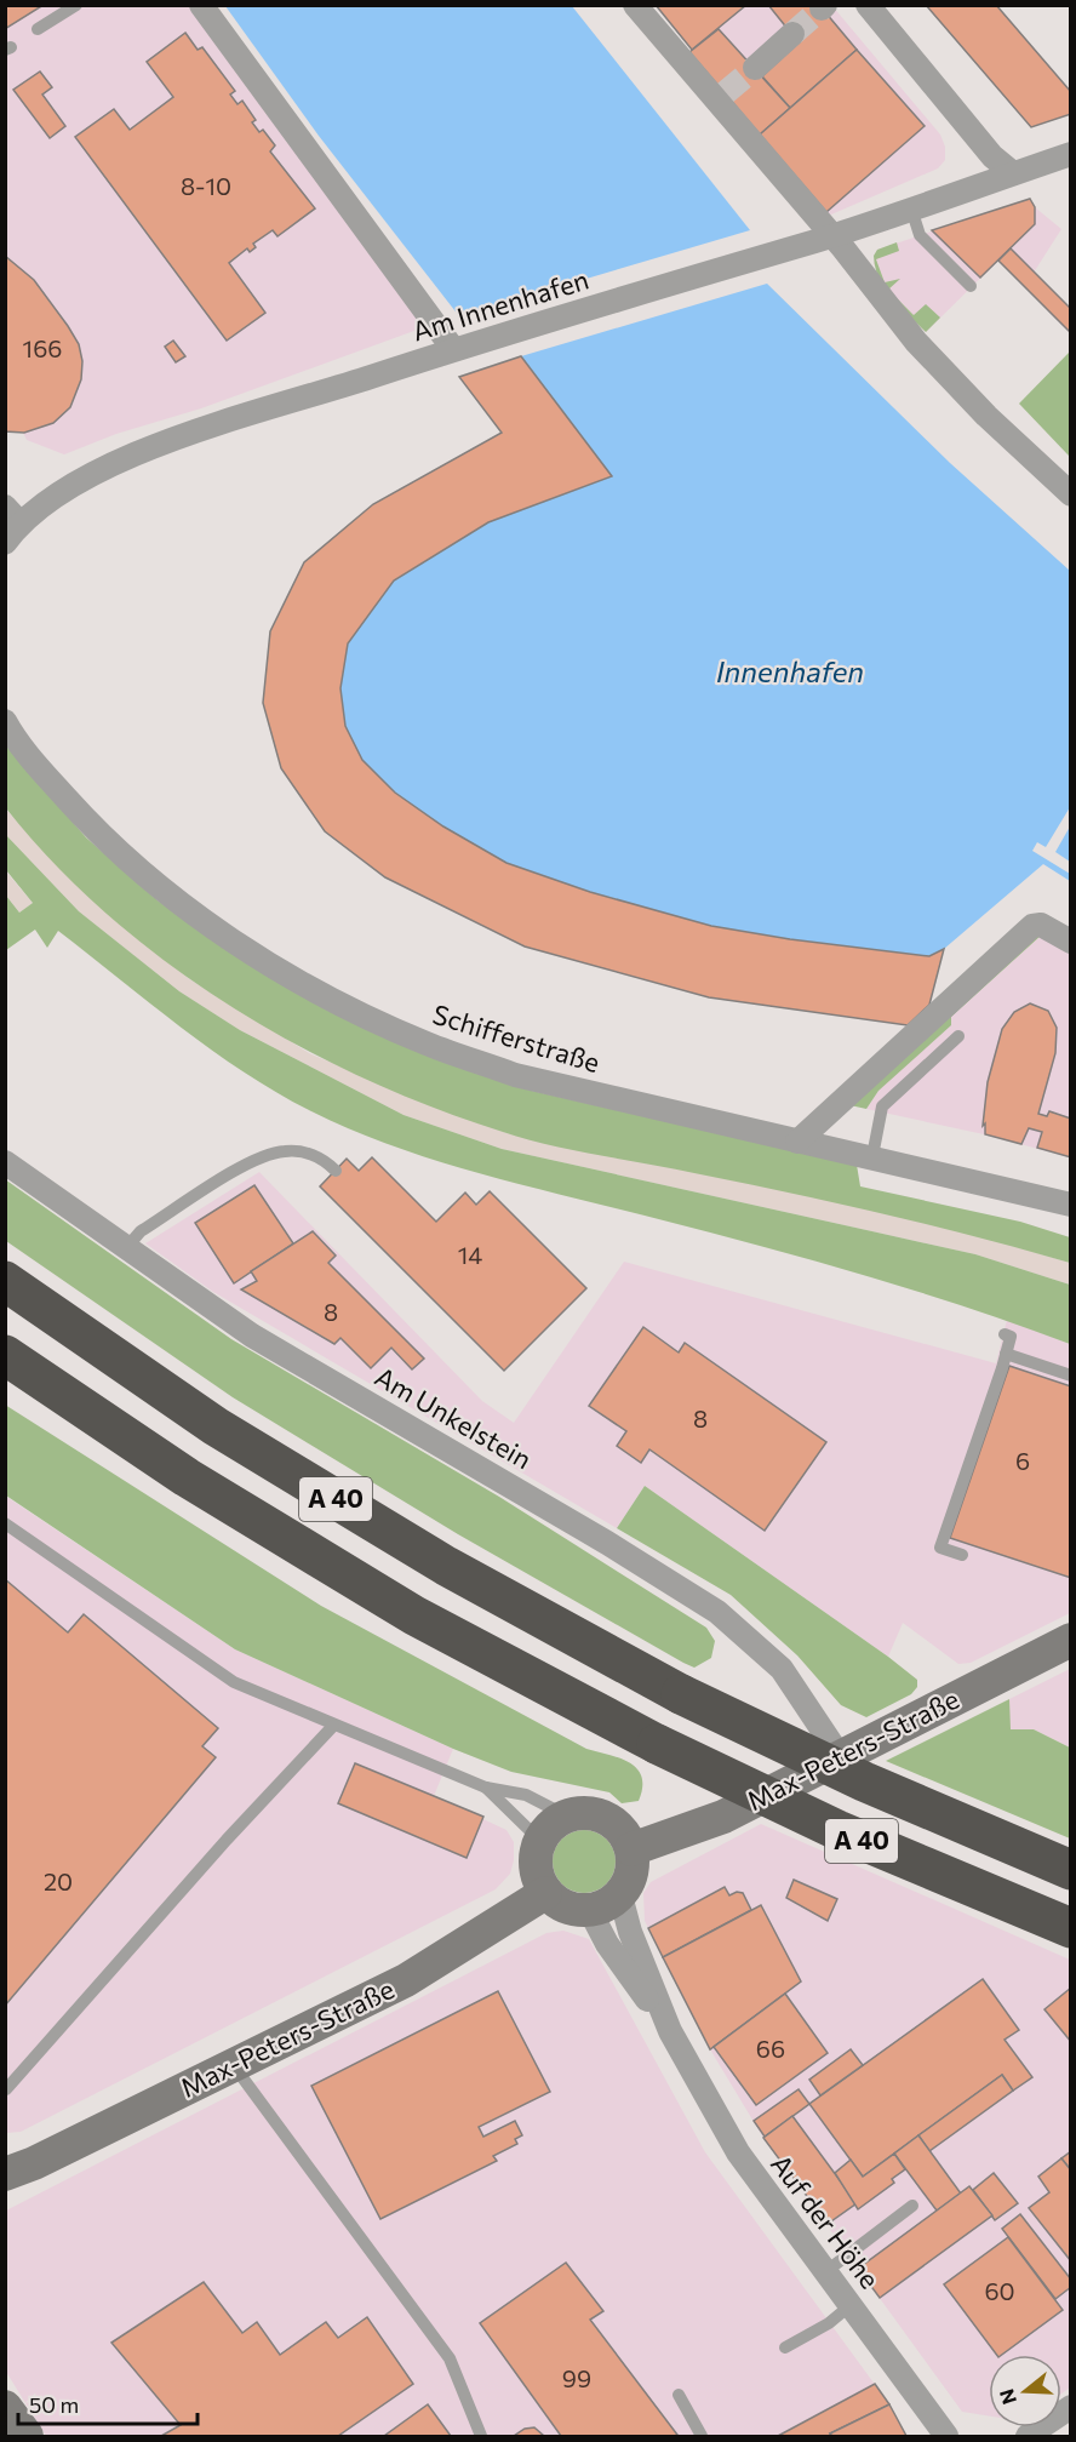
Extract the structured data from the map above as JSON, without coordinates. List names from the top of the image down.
{
  "streets": {
    "highway": ["A 40"],
    "street": [
      "Am Innenhafen",
      "Schifferstraße",
      "Am Unkelstein",
      "Max-Peters-Straße",
      "Auf der Höhe"
    ]
  },
  "crossings": [
    ["Am Unkelstein", "Max-Peters-Straße"],
    ["Max-Peters-Straße", "Auf der Höhe"]
  ],
  "water": ["Innenhafen"],
  "house_numbers": [
    "8-10",
    "166",
    "14",
    "8",
    "8",
    "6",
    "20",
    "66",
    "60",
    "99"
  ],
  "scale_bar": "50 m",
  "north": "left"
}
